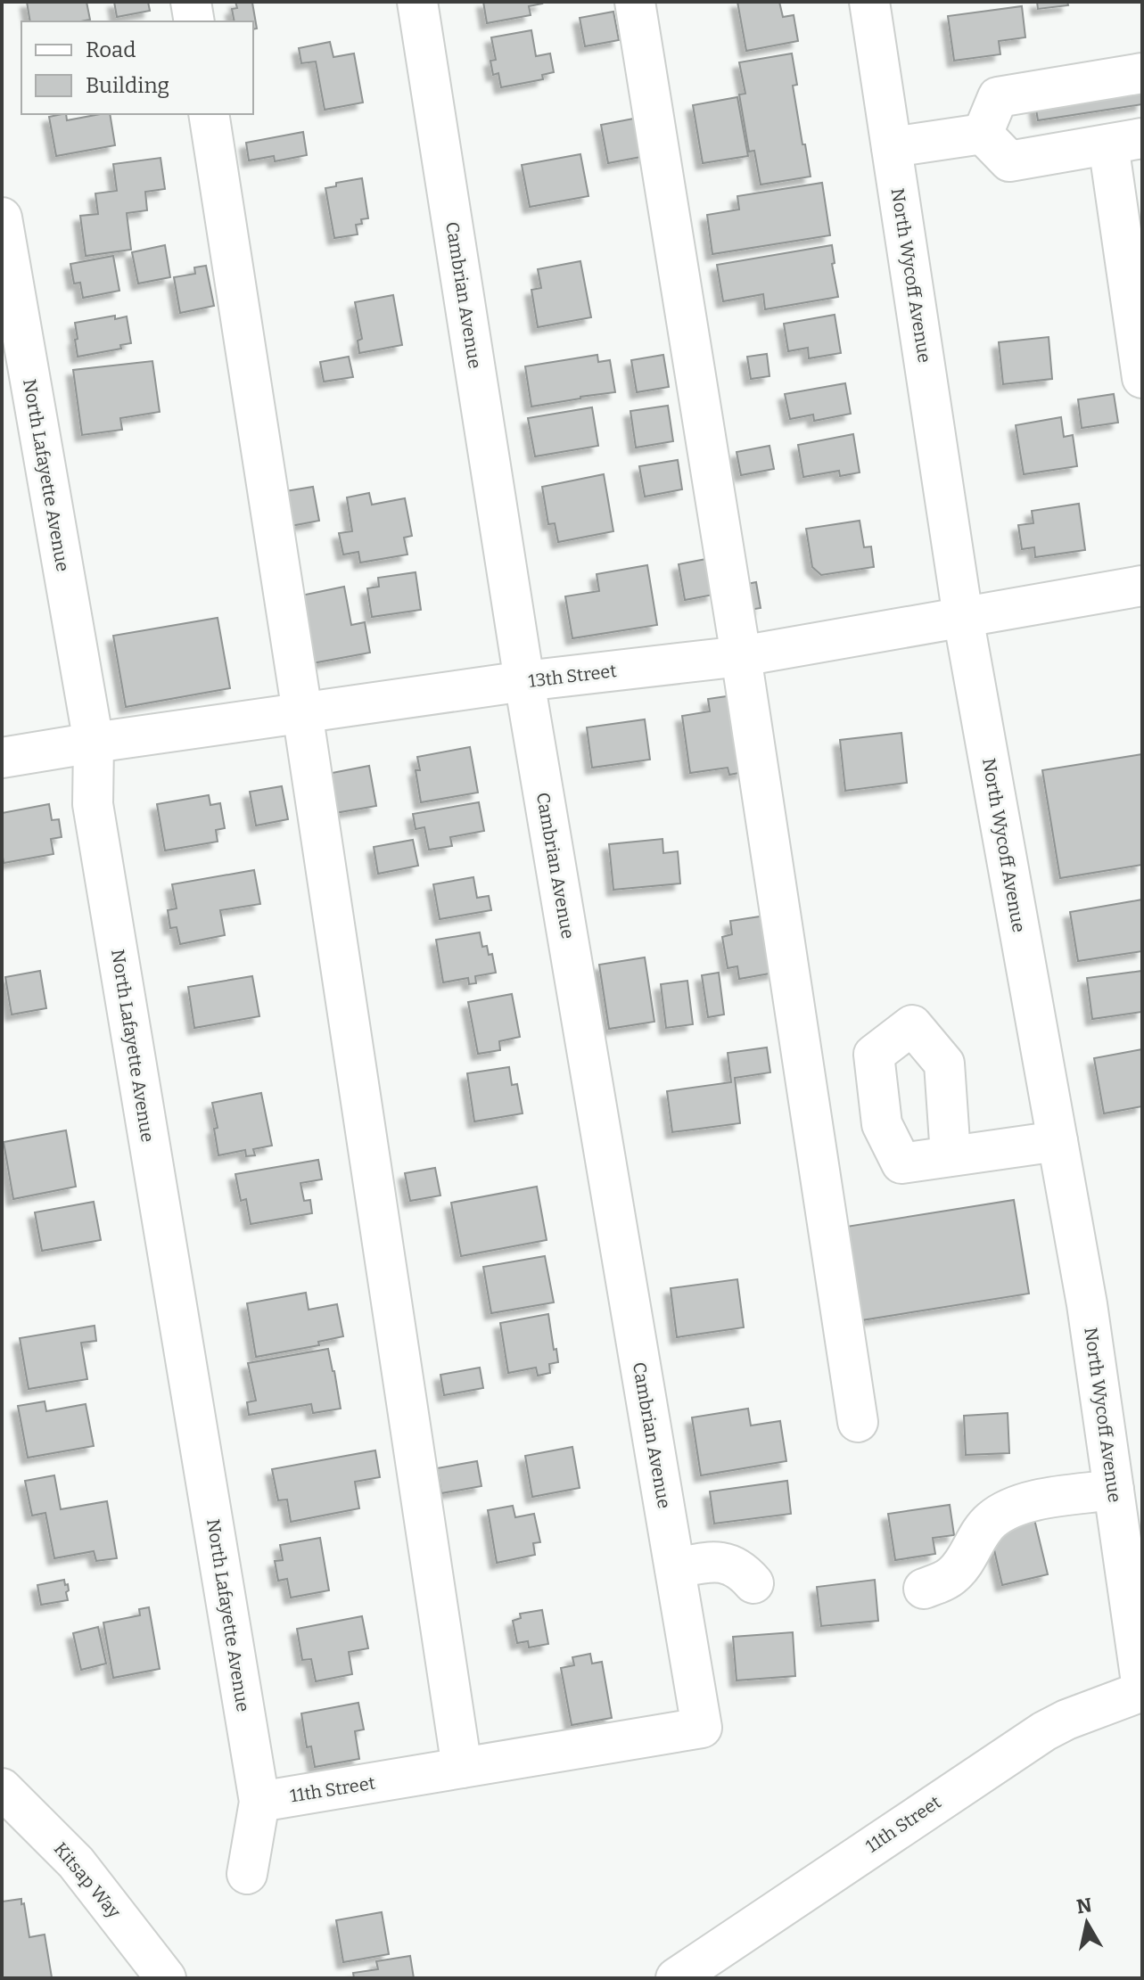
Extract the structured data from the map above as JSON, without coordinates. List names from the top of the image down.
{
  "streets": {
    "street": [
      "North Wycoff Avenue",
      "Cambrian Avenue",
      "North Lafayette Avenue",
      "13th Street",
      "11th Street",
      "Kitsap Way"
    ]
  },
  "crossings": [
    ["North Wycoff Avenue", "13th Street"],
    ["North Wycoff Avenue", "11th Street"],
    ["Cambrian Avenue", "13th Street"],
    ["Cambrian Avenue", "11th Street"],
    ["North Lafayette Avenue", "13th Street"],
    ["North Lafayette Avenue", "11th Street"]
  ],
  "legend": ["Road", "Building"],
  "north": "top"
}
